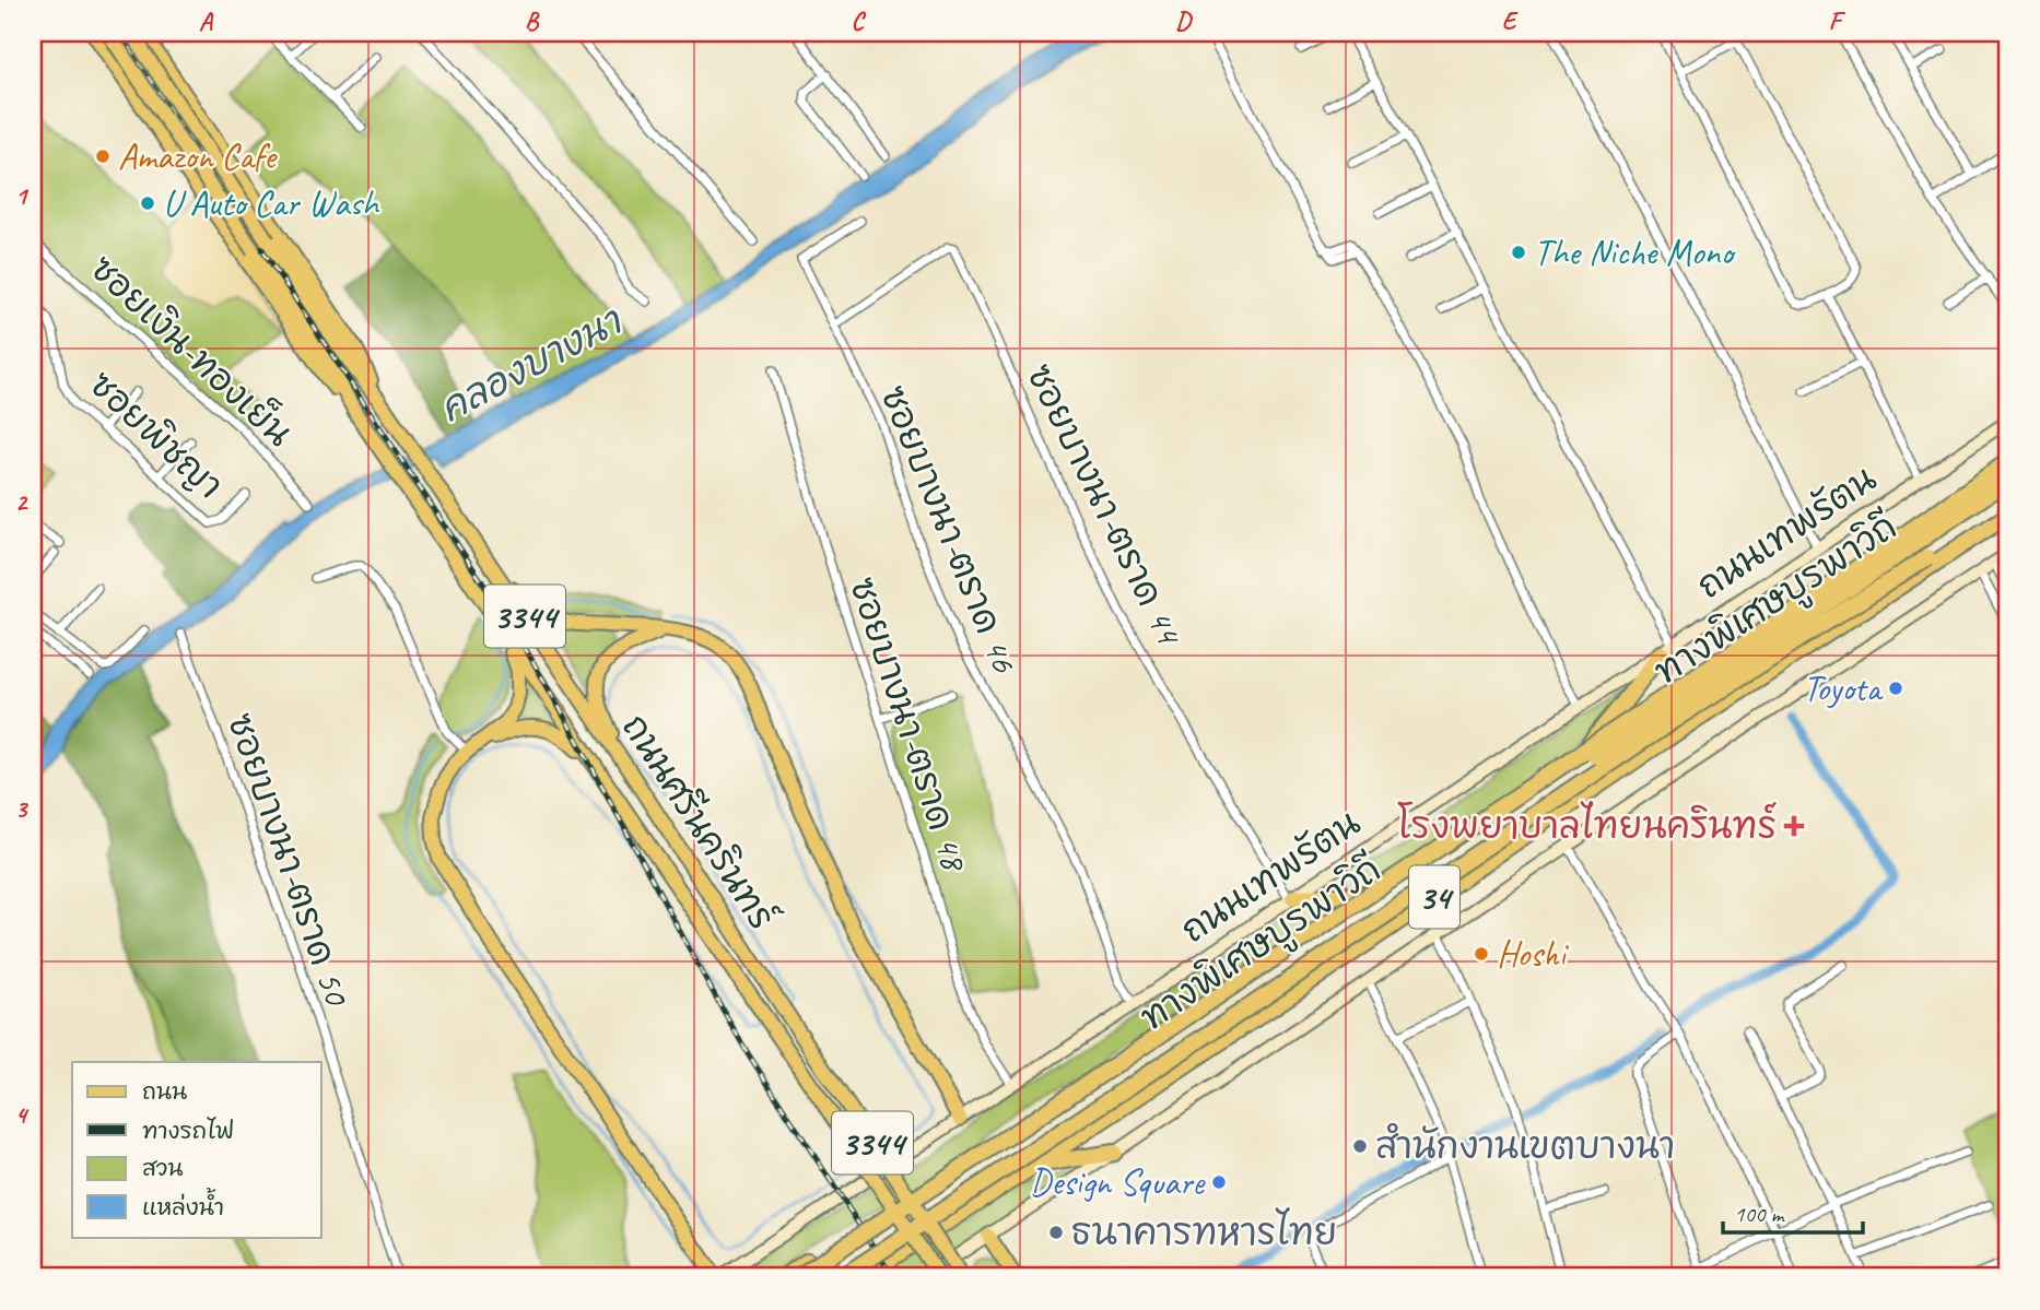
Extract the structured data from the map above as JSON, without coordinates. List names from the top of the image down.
{
  "streets": {
    "highway": ["ถนนเทพรัตน", "ทางพิเศษบูรพาวิถี", "34"],
    "main road": ["3344", "ถนนศรีนครินทร์"],
    "street": [
      "ซอยเงิน-ทองเย็น",
      "ซอยพิชญา",
      "ซอยบางนา-ตราด 44",
      "ซอยบางนา-ตราด 46",
      "ซอยบางนา-ตราด 48",
      "ซอยบางนา-ตราด 50"
    ]
  },
  "crossings": [
    ["ซอยบางนา-ตราด 44", "ซอยบางนา-ตราด 46"],
    ["ซอยบางนา-ตราด 44", "ถนนเทพรัตน"],
    ["ซอยบางนา-ตราด 46", "ถนนเทพรัตน"],
    ["ถนนเทพรัตน", "ซอยบางนา-ตราด 48"]
  ],
  "water": ["คลองบางนา"],
  "places": {
    "other": [
      "Amazon Cafe",
      "U Auto Car Wash",
      "The Niche Mono",
      "Toyota",
      "Hoshi",
      "สำนักงานเขตบางนา",
      "Design Square",
      "ธนาคารทหารไทย"
    ],
    "health": ["โรงพยาบาลไทยนครินทร์"]
  },
  "legend": [
    "ถนน",
    "ทางรถไฟ",
    "สวน",
    "แหล่งน้ำ"
  ],
  "scale_bar": "100 m",
  "grid": {
    "columns": [
      "A",
      "B",
      "C",
      "D",
      "E",
      "F"
    ],
    "rows": [
      "1",
      "2",
      "3",
      "4"
    ]
  }
}
